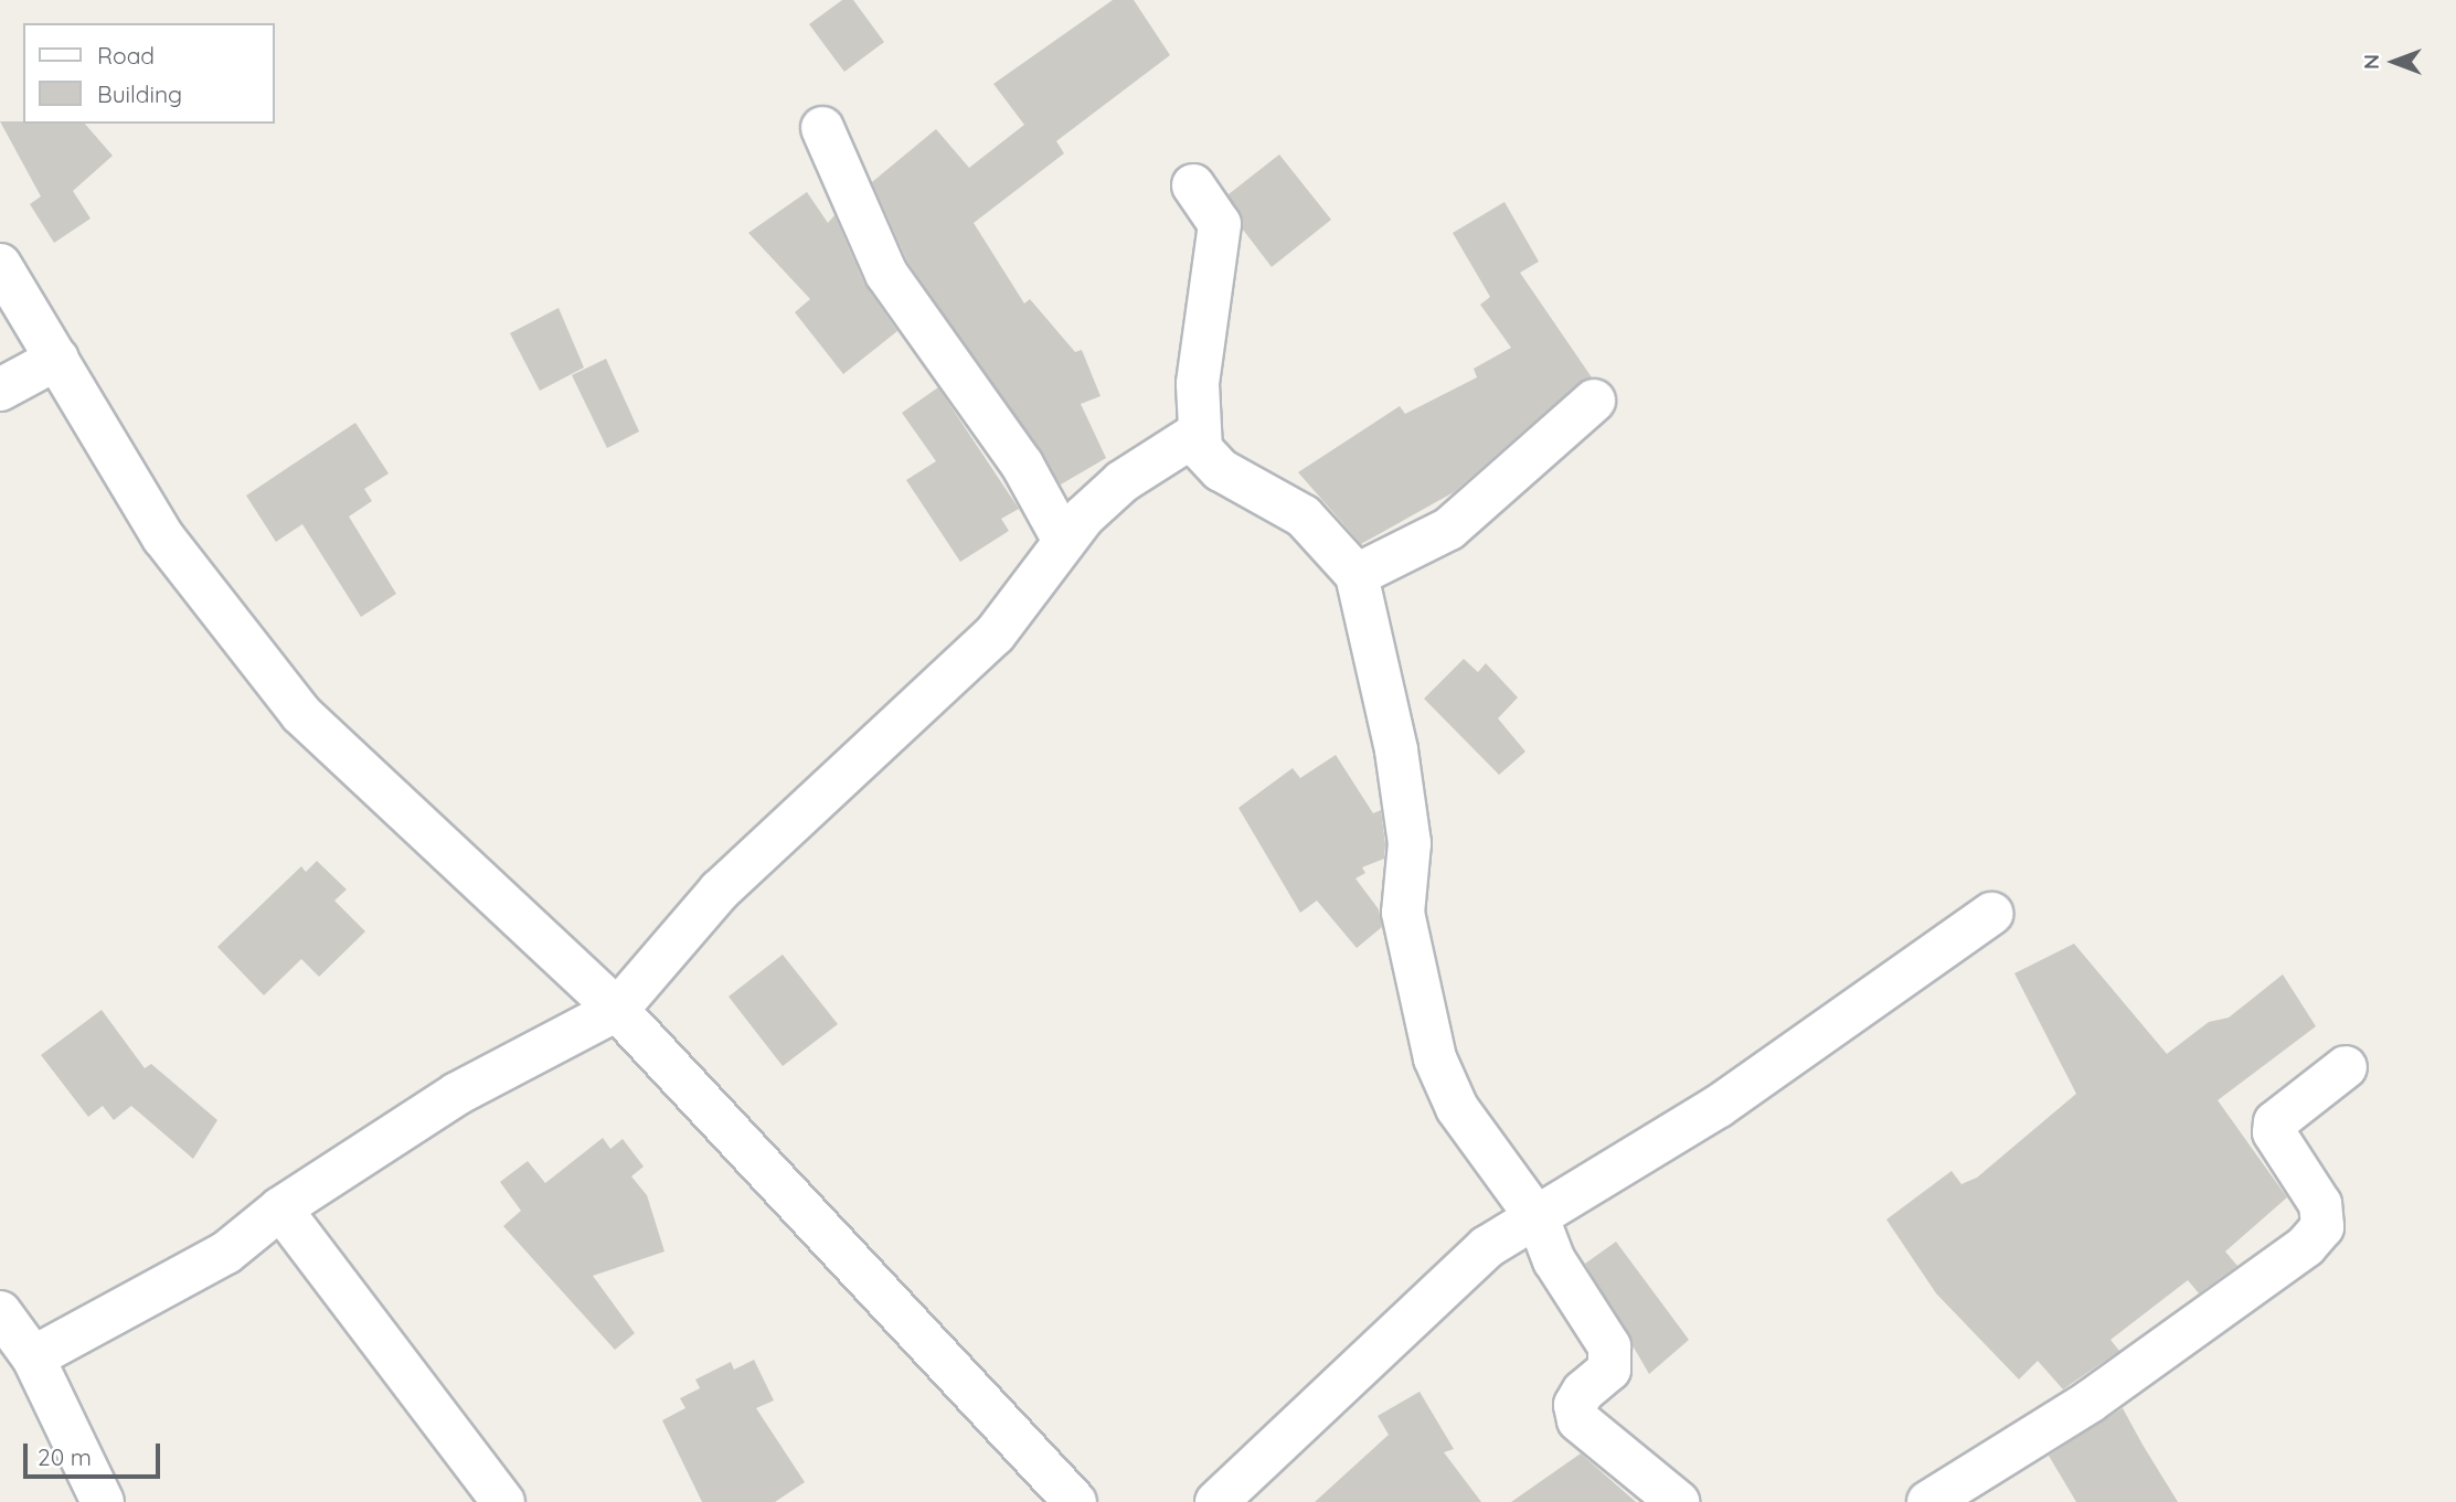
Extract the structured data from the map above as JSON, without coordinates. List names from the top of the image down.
{
  "legend": ["Road", "Building"],
  "scale_bar": "20 m",
  "north": "left"
}
